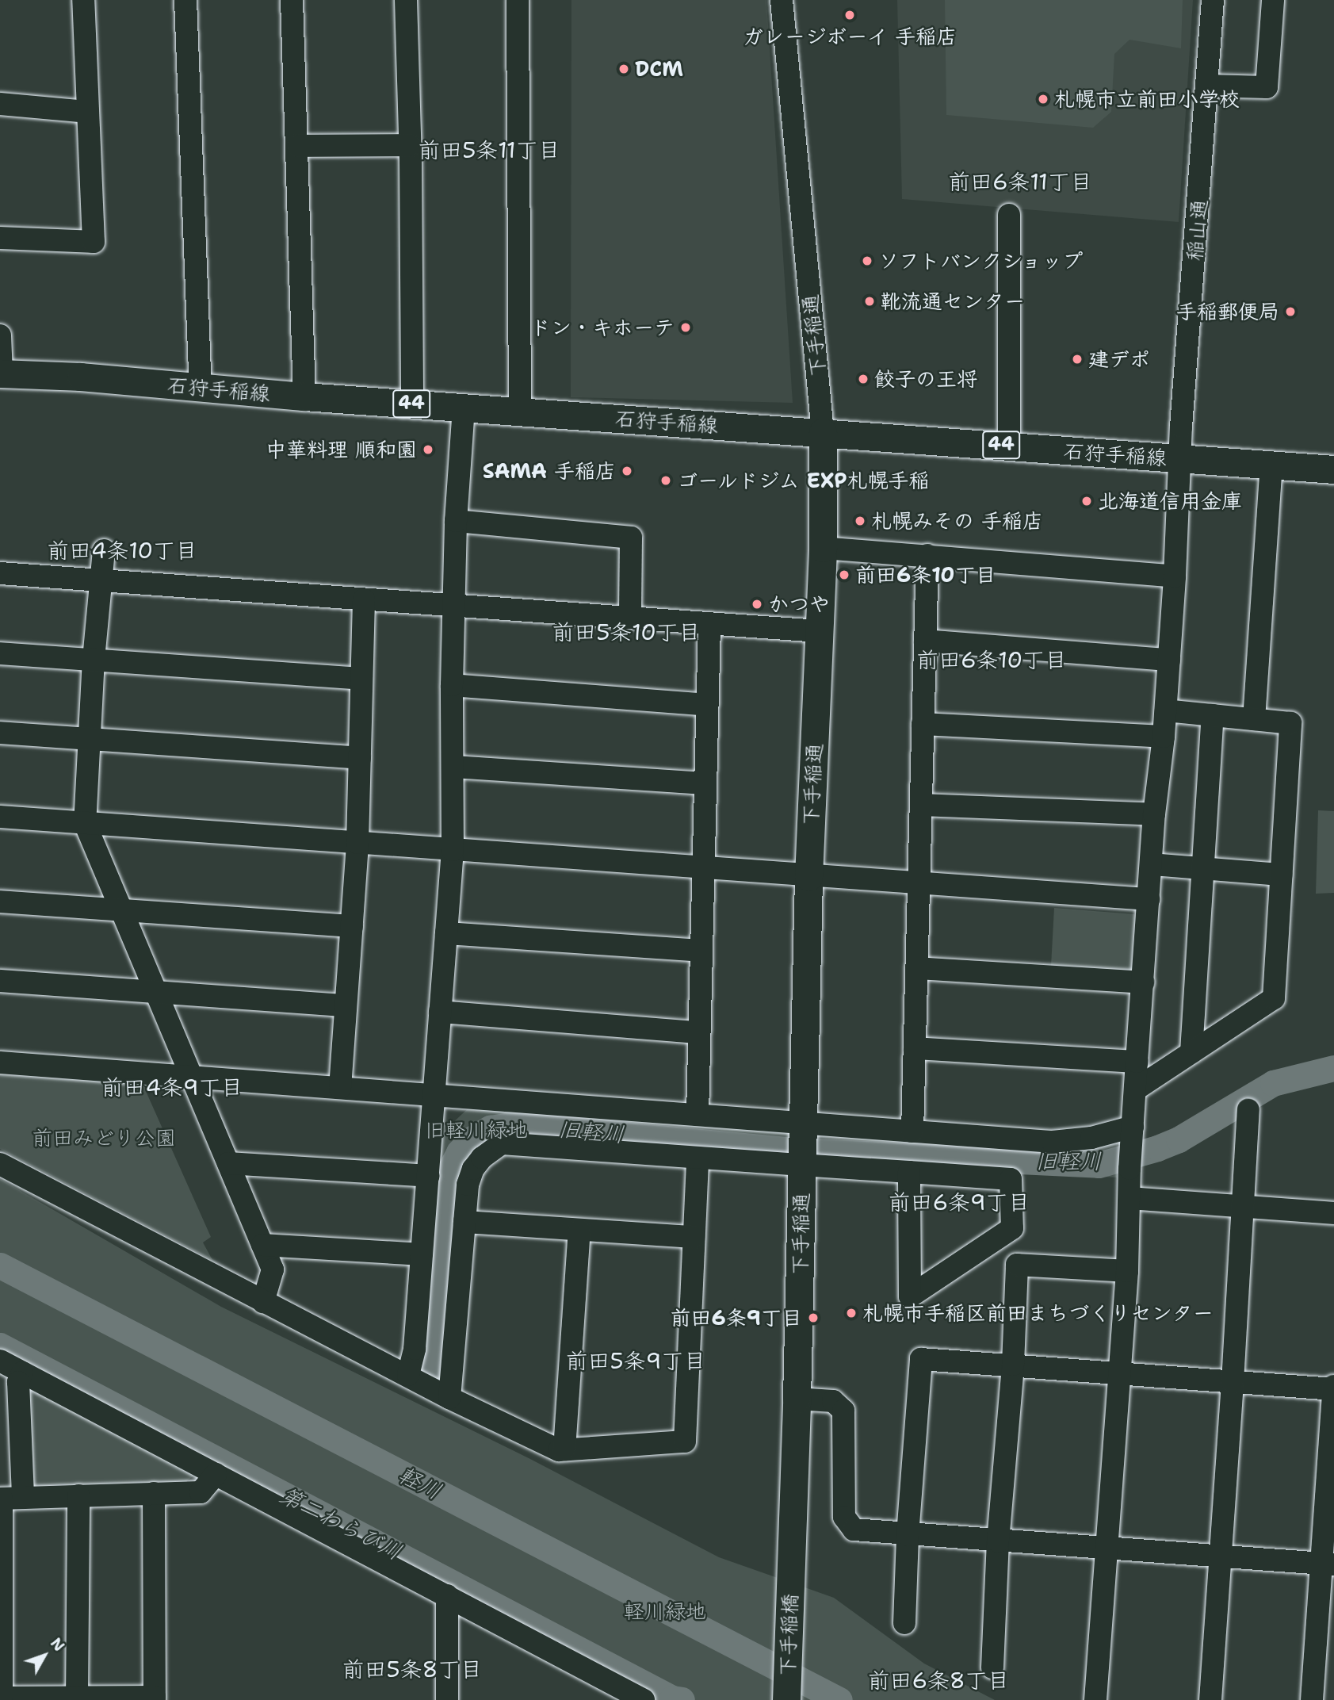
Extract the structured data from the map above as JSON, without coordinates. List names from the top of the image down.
{
  "streets": {
    "main road": [
      "下手稲通",
      "石狩手稲線",
      "44",
      "下手稲橋"
    ],
    "street": ["稲山通"]
  },
  "crossings": [
    ["稲山通", "石狩手稲線"],
    ["下手稲通", "石狩手稲線"],
    ["下手稲通", "下手稲橋"]
  ],
  "districts": [
    "前田5条11丁目",
    "前田6条11丁目",
    "前田4条10丁目",
    "前田5条10丁目",
    "前田6条10丁目",
    "前田4条9丁目",
    "前田6条9丁目",
    "前田5条9丁目",
    "前田5条8丁目",
    "前田6条8丁目"
  ],
  "water": ["旧軽川", "軽川", "第二わらび川"],
  "parks": ["旧軽川緑地", "前田みどり公園", "軽川緑地"],
  "places": [
    "ガレージボーイ 手稲店",
    "DCM",
    "札幌市立前田小学校",
    "ソフトバンクショップ",
    "靴流通センター",
    "手稲郵便局",
    "ドン・キホーテ",
    "建デポ",
    "餃子の王将",
    "中華料理 順和園",
    "SAMA 手稲店",
    "ゴールドジム EXP札幌手稲",
    "北海道信用金庫",
    "札幌みその 手稲店",
    "前田6条10丁目",
    "かつや",
    "札幌市手稲区前田まちづくりセンター",
    "前田6条9丁目"
  ],
  "north": "top right"
}
